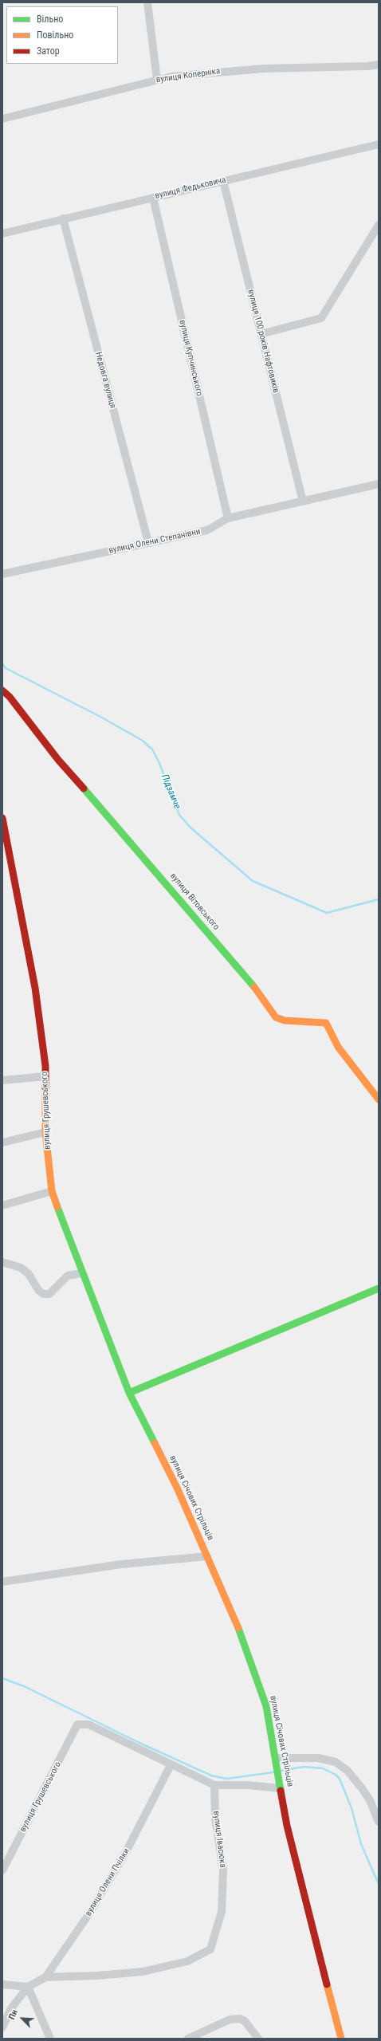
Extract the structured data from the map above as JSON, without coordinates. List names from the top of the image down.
{
  "streets": {
    "street": [
      "вулиця Коперніка",
      "вулиця Федьковича",
      "вулиця 100 років Нафтовиків",
      "вулиця Купчинського",
      "Недовга вулиця",
      "вулиця Олени Степанівни",
      "вулиця Вітовського",
      "вулиця Грушевського",
      "вулиця Січових Стрільців",
      "вулиця Івасюка",
      "вулиця Олени Пчілки"
    ]
  },
  "crossings": [
    ["вулиця Федьковича", "вулиця 100 років Нафтовиків"],
    ["вулиця Федьковича", "вулиця Купчинського"],
    ["вулиця Федьковича", "Недовга вулиця"],
    ["вулиця 100 років Нафтовиків", "вулиця Олени Степанівни"],
    ["вулиця Купчинського", "вулиця Олени Степанівни"],
    ["Недовга вулиця", "вулиця Олени Степанівни"],
    ["вулиця Грушевського", "вулиця Січових Стрільців"],
    ["вулиця Грушевського", "вулиця Олени Пчілки"],
    ["вулиця Івасюка", "вулиця Олени Пчілки"]
  ],
  "water": ["Підзамче"],
  "legend": ["Вільно", "Повільно", "Затор"],
  "north": "top left"
}
